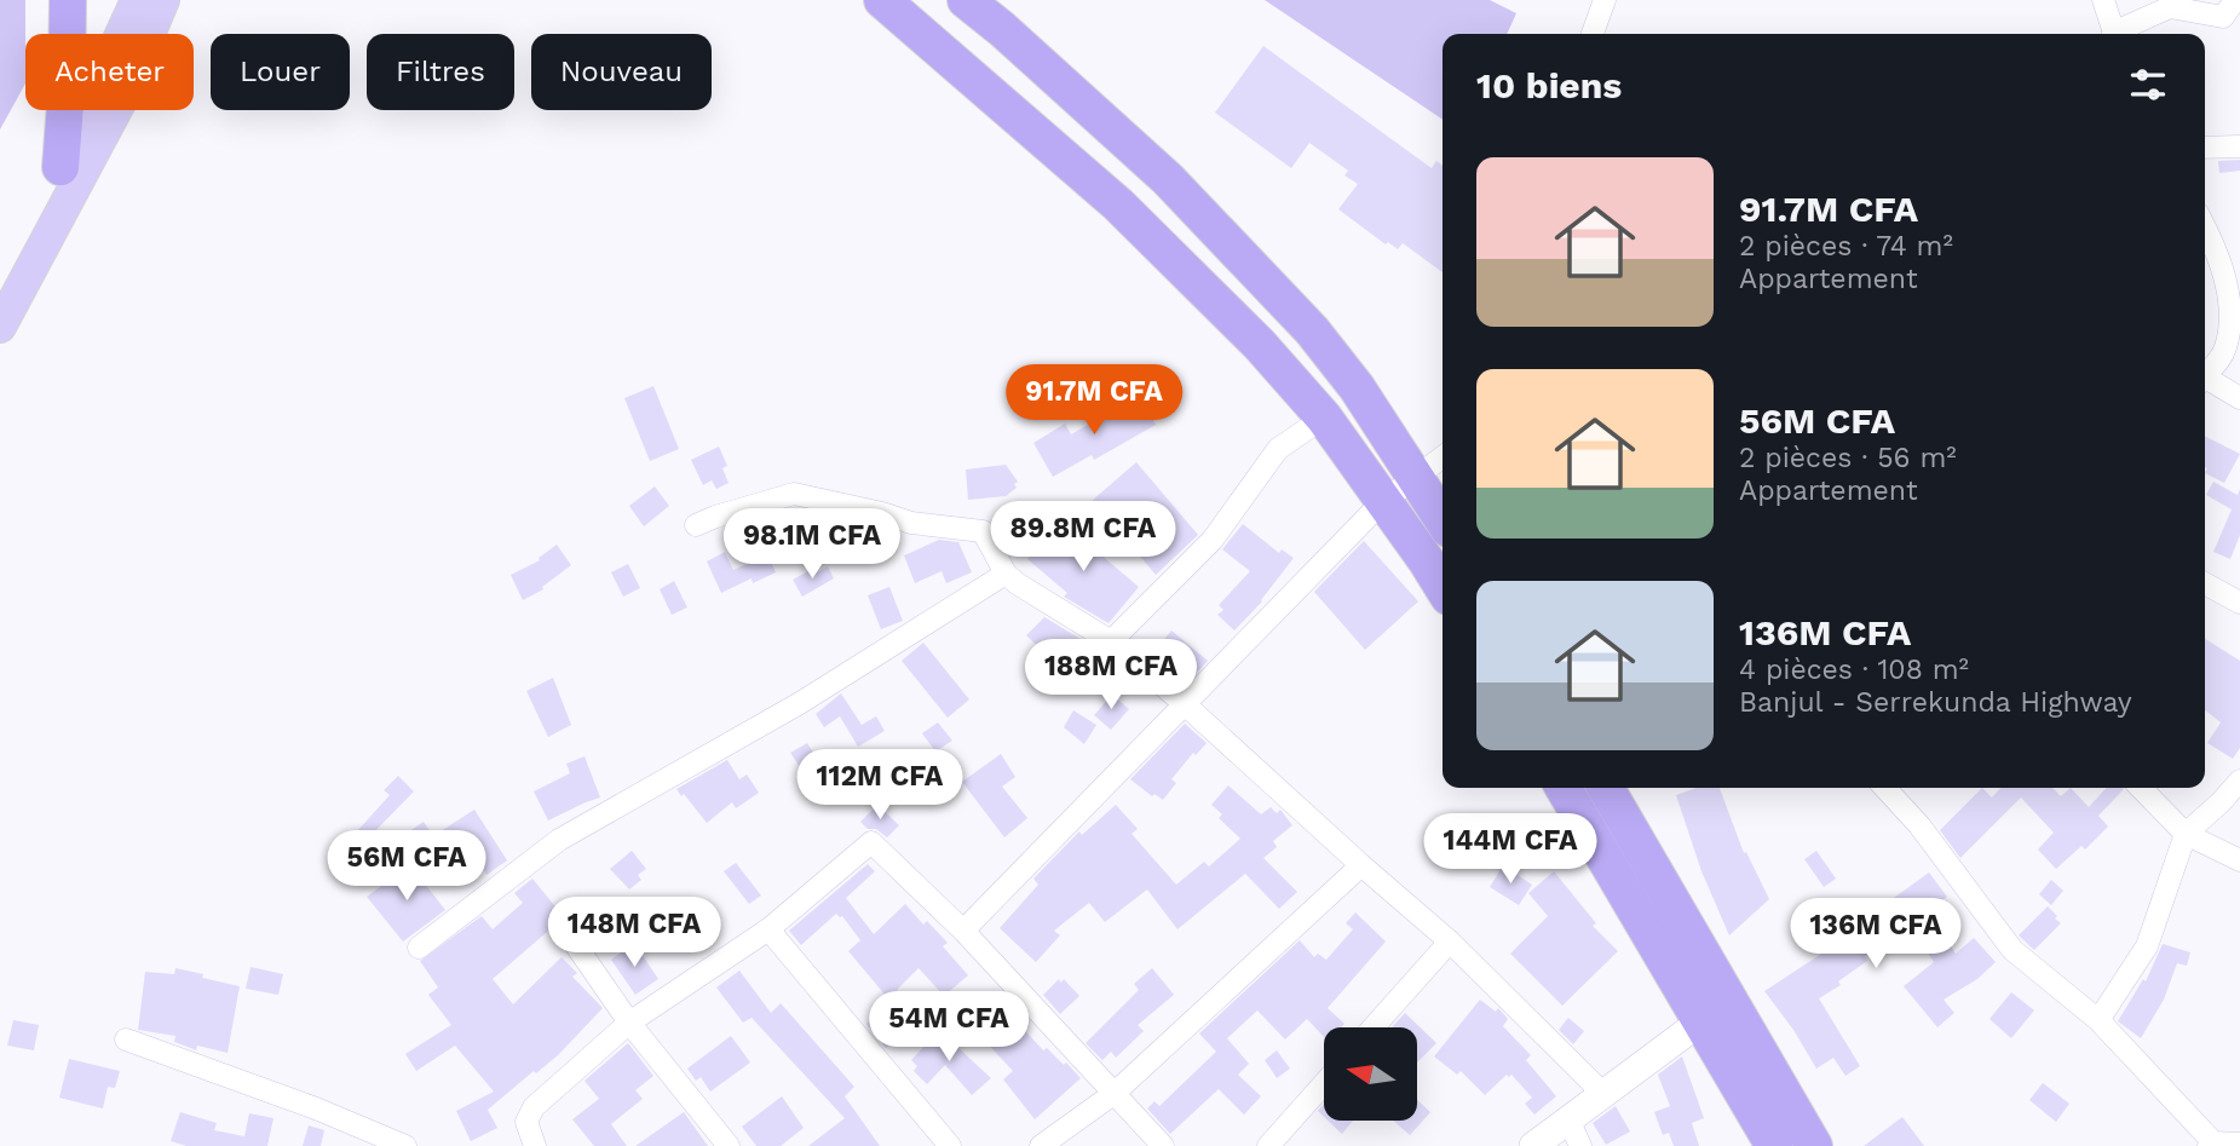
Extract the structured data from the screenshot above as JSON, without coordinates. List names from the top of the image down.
{
  "north": "left",
  "page": {
    "chip": [
      "Acheter",
      "Louer",
      "Filtres",
      "Nouveau"
    ],
    "heading": "10 biens",
    "list": [
      {
        "name": "91.7M CFA",
        "note": "2 pièces · 74 m² · Appartement"
      },
      {
        "name": "56M CFA",
        "note": "2 pièces · 56 m² · Appartement"
      },
      {
        "name": "136M CFA",
        "note": "4 pièces · 108 m² · Banjul - Serrekunda Highway"
      }
    ],
    "price": [
      "91.7M CFA",
      "89.8M CFA",
      "98.1M CFA",
      "188M CFA",
      "112M CFA",
      "144M CFA",
      "56M CFA",
      "148M CFA",
      "136M CFA",
      "54M CFA"
    ]
  }
}
